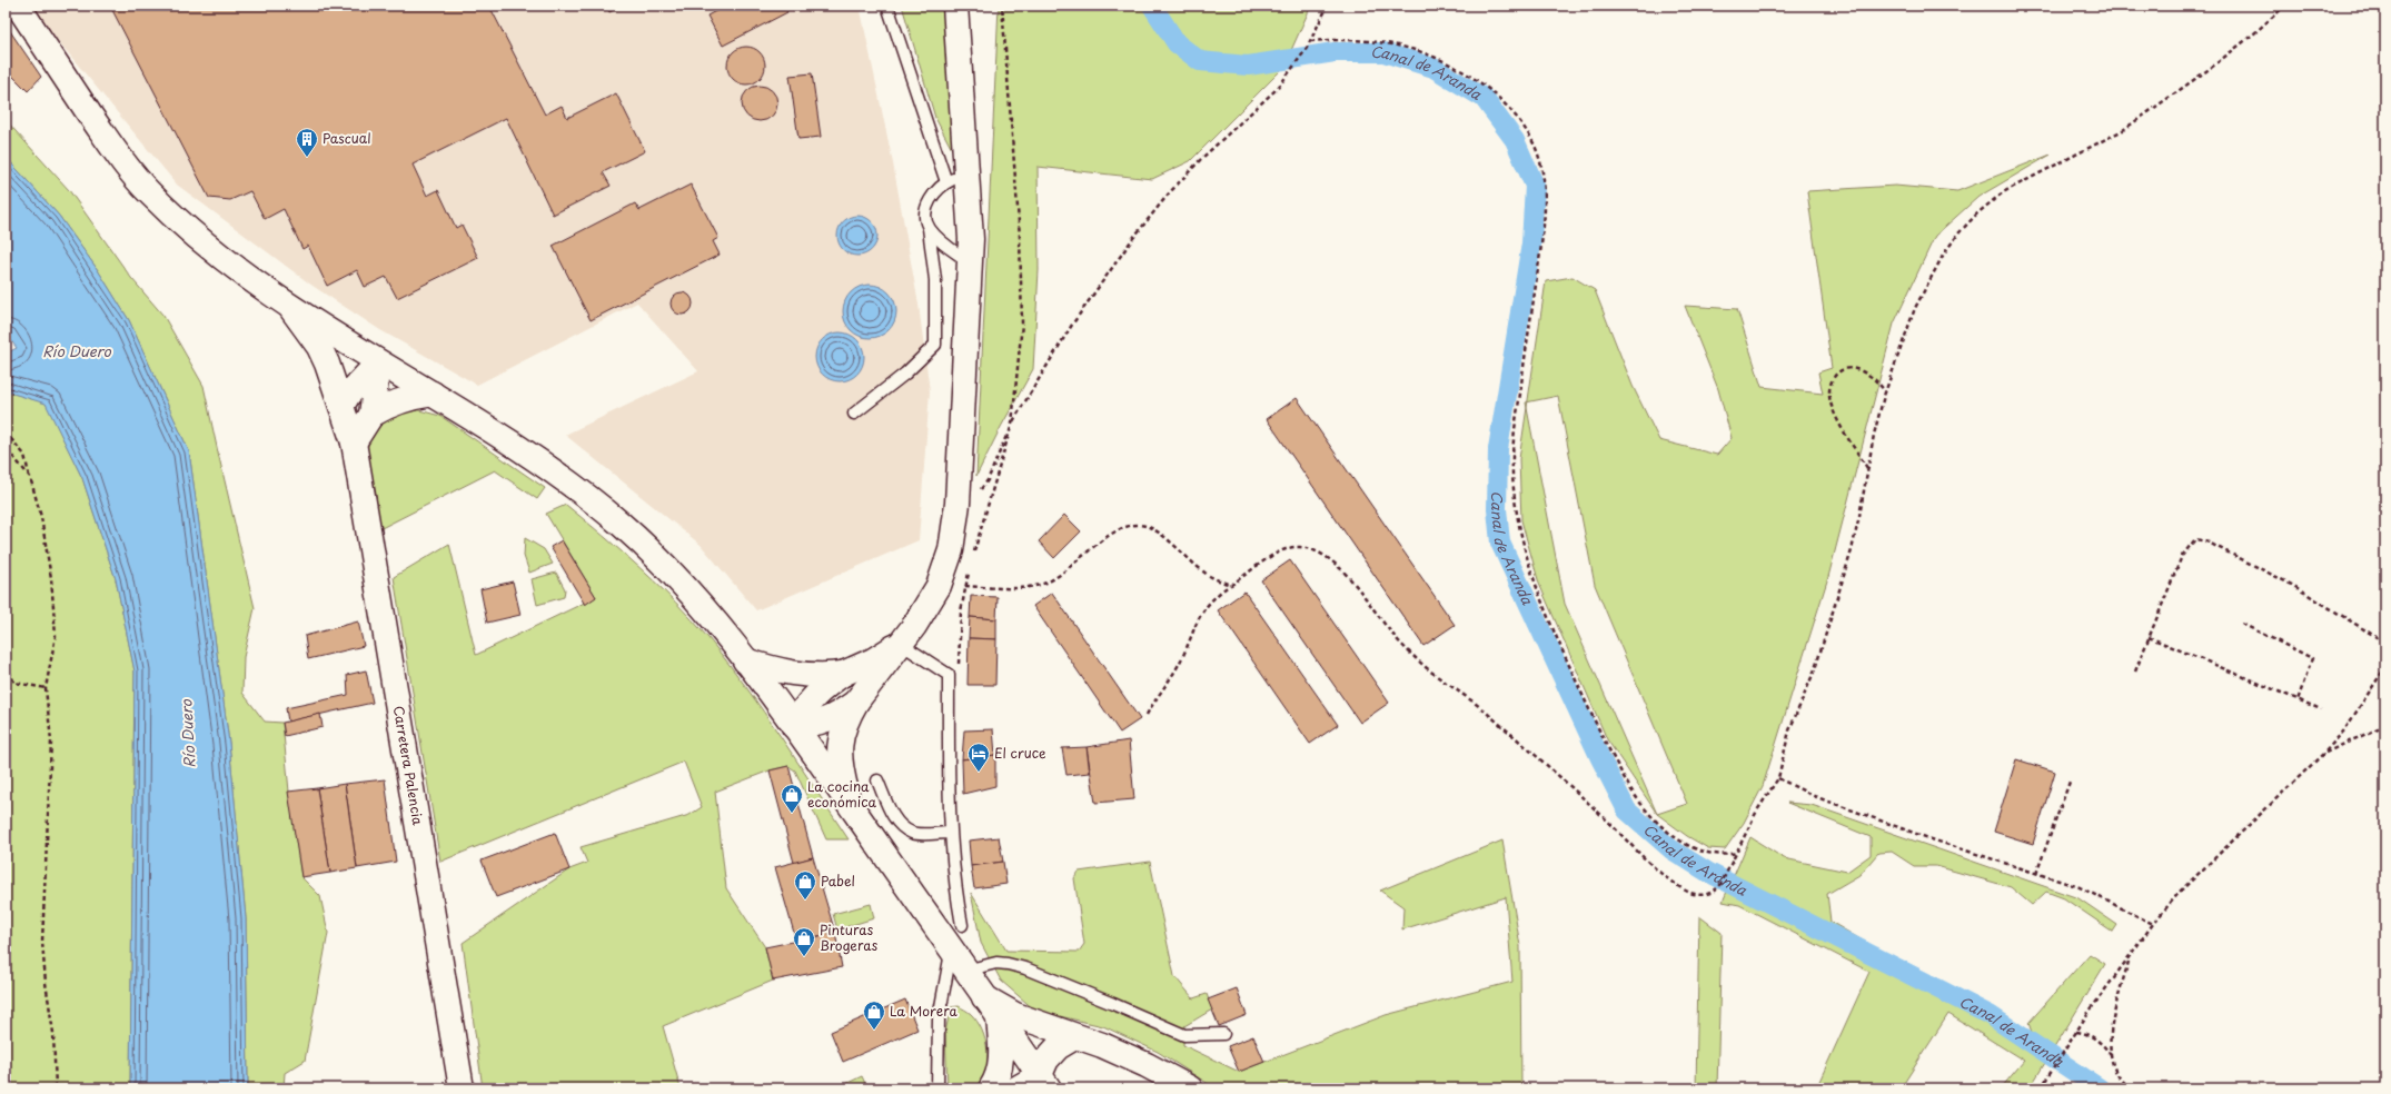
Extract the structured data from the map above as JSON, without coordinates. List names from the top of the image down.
{
  "streets": {
    "main road": ["Carretera Palencia"]
  },
  "water": ["Canal de Aranda", "Río Duero"],
  "places": {
    "building": ["Pascual"],
    "hotel": ["El cruce"],
    "shop": [
      "La cocina económica",
      "Pabel",
      "Pinturas Brogeras",
      "La Morera"
    ]
  }
}
